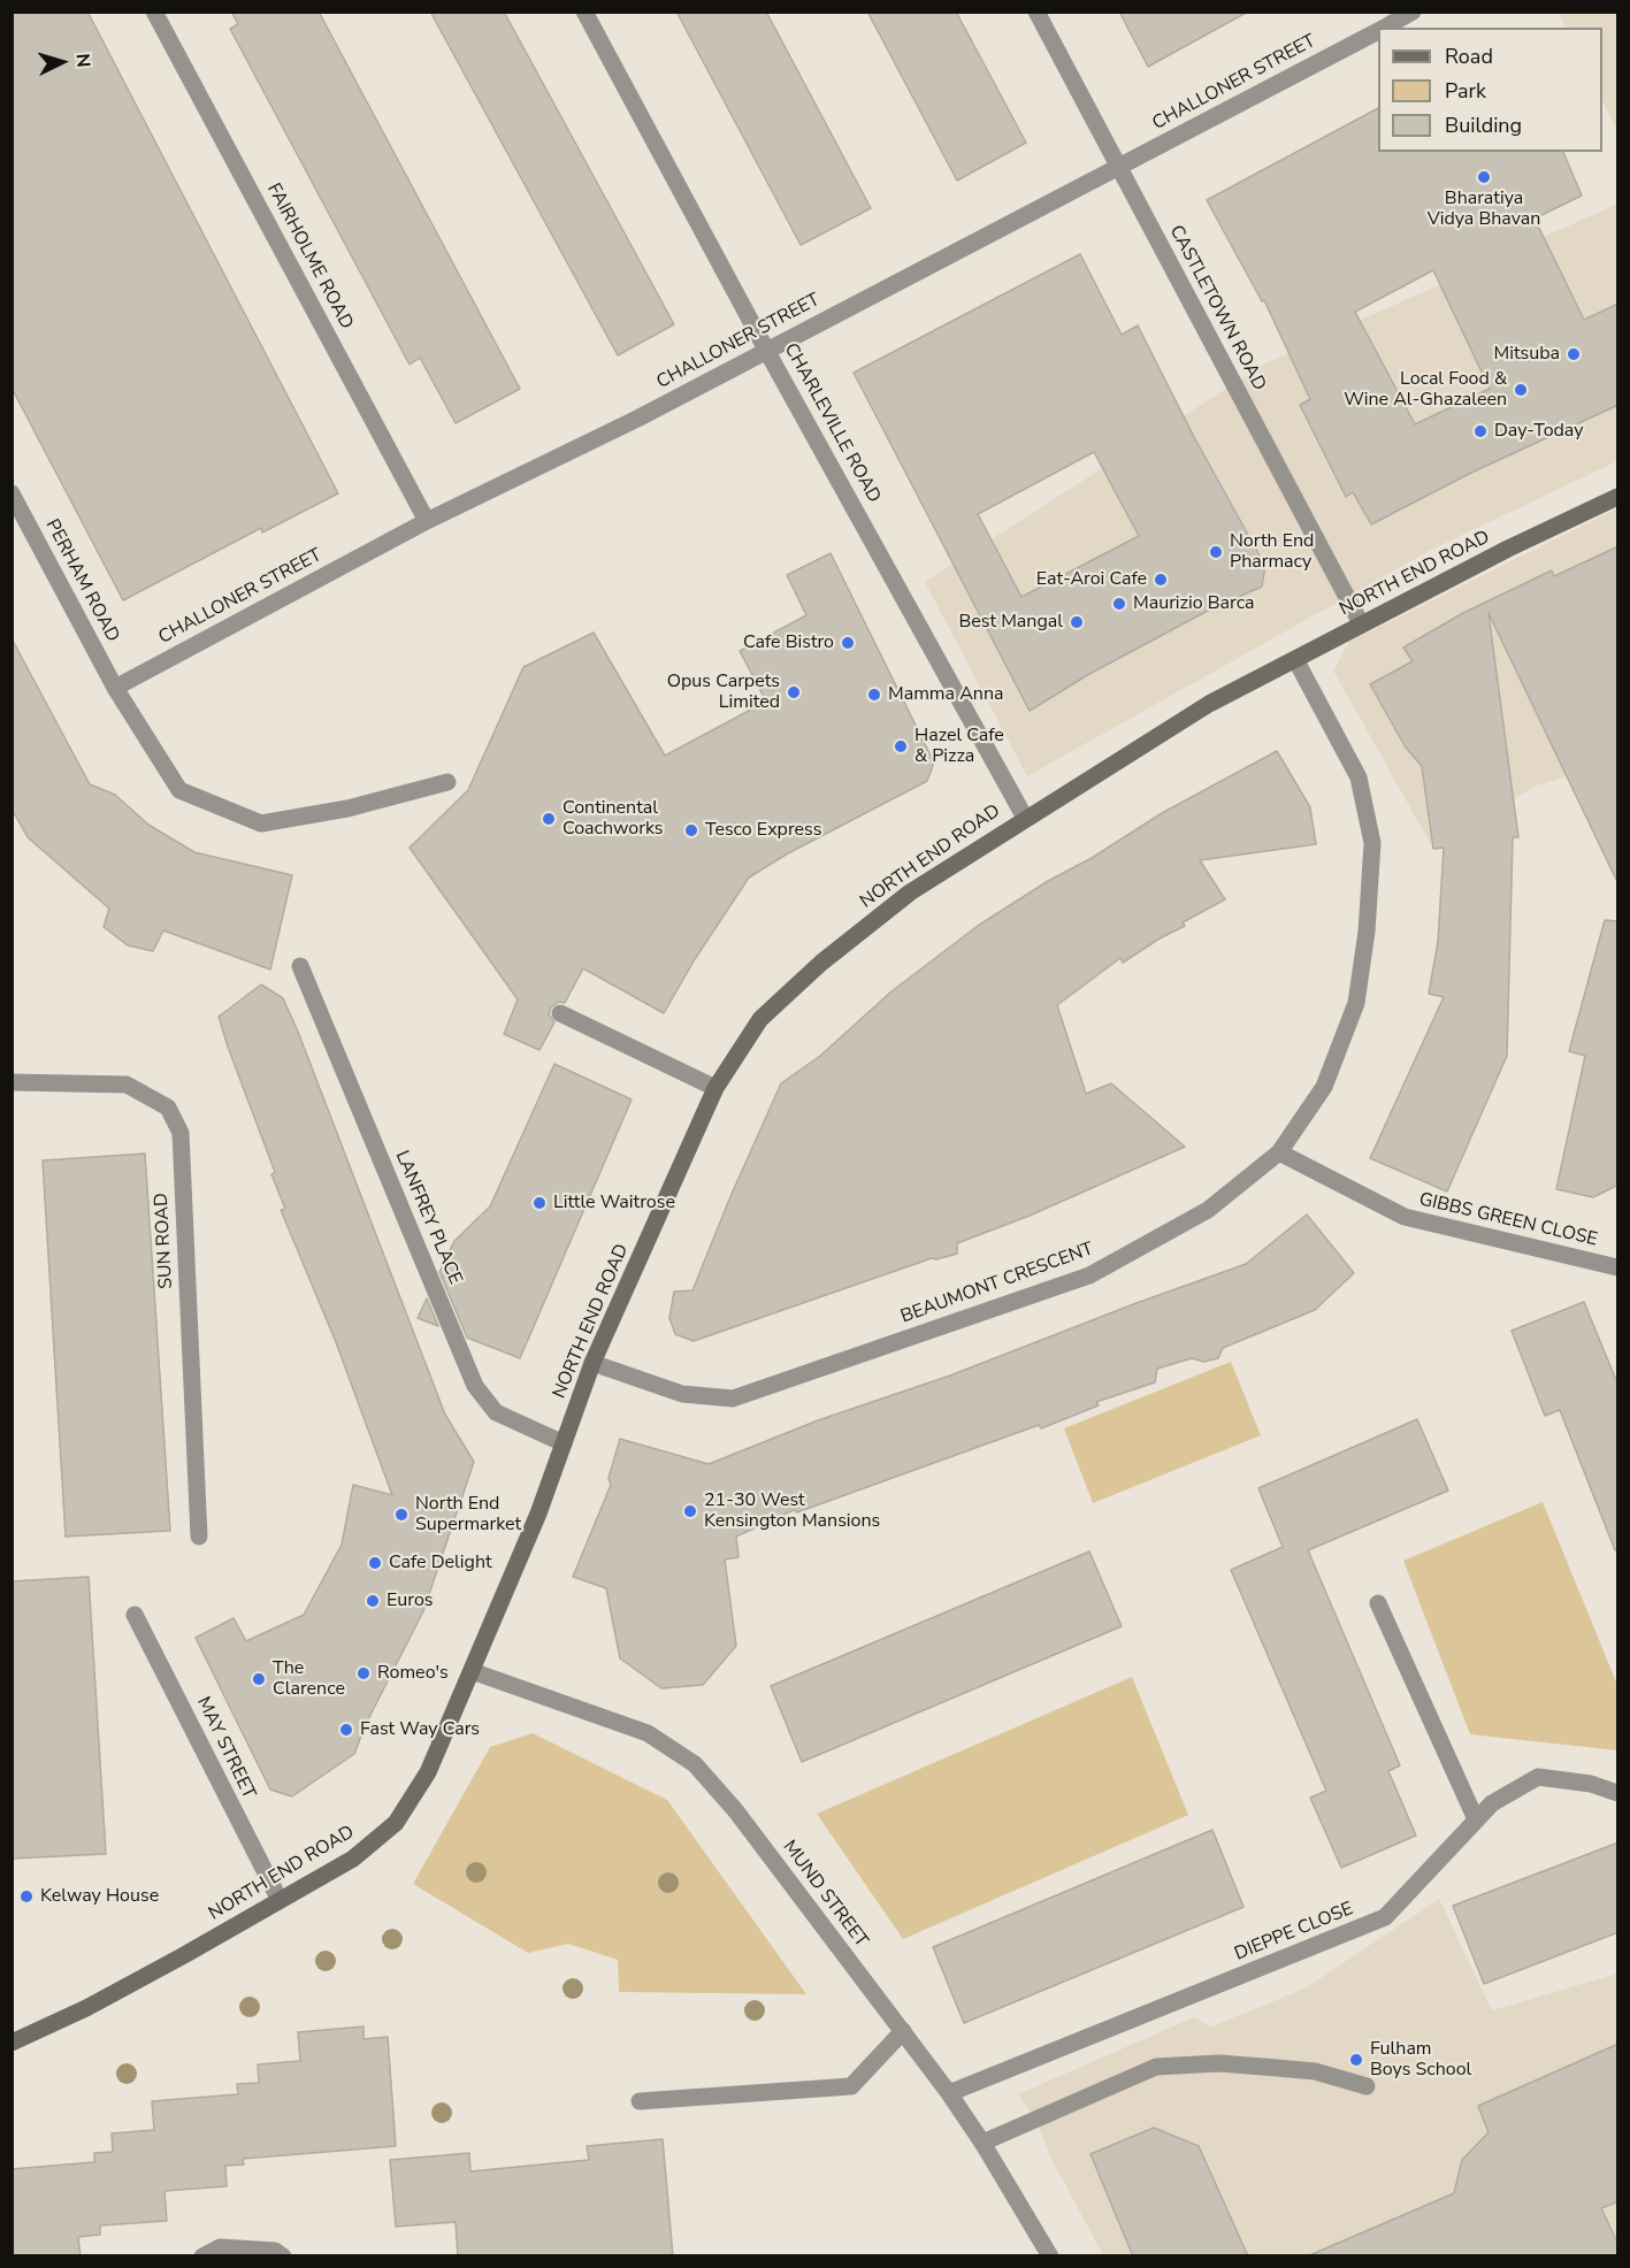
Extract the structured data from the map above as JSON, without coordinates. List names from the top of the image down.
{
  "streets": {
    "main road": ["NORTH END ROAD"],
    "street": [
      "CHALLONER STREET",
      "FAIRHOLME ROAD",
      "CASTLETOWN ROAD",
      "CHARLEVILLE ROAD",
      "PERHAM ROAD",
      "LANFREY PLACE",
      "GIBBS GREEN CLOSE",
      "SUN ROAD",
      "BEAUMONT CRESCENT",
      "MAY STREET",
      "MUND STREET",
      "DIEPPE CLOSE"
    ]
  },
  "crossings": [
    ["CHALLONER STREET", "FAIRHOLME ROAD"],
    ["CHALLONER STREET", "CASTLETOWN ROAD"],
    ["CHALLONER STREET", "CHARLEVILLE ROAD"],
    ["CHALLONER STREET", "PERHAM ROAD"],
    ["CASTLETOWN ROAD", "NORTH END ROAD"],
    ["CHARLEVILLE ROAD", "NORTH END ROAD"],
    ["NORTH END ROAD", "LANFREY PLACE"],
    ["NORTH END ROAD", "BEAUMONT CRESCENT"],
    ["NORTH END ROAD", "MAY STREET"],
    ["NORTH END ROAD", "MUND STREET"],
    ["GIBBS GREEN CLOSE", "BEAUMONT CRESCENT"],
    ["MUND STREET", "DIEPPE CLOSE"]
  ],
  "places": [
    "Bharatiya Vidya Bhavan",
    "Mitsuba",
    "Local Food & Wine Al-Ghazaleen",
    "Day-Today",
    "North End Pharmacy",
    "Eat-Aroi Cafe",
    "Maurizio Barca",
    "Best Mangal",
    "Cafe Bistro",
    "Opus Carpets Limited",
    "Mamma Anna",
    "Hazel Cafe & Pizza",
    "Continental Coachworks",
    "Tesco Express",
    "Little Waitrose",
    "21-30 West Kensington Mansions",
    "North End Supermarket",
    "Cafe Delight",
    "Euros",
    "Romeo's",
    "The Clarence",
    "Fast Way Cars",
    "Kelway House",
    "Fulham Boys School"
  ],
  "legend": ["Road", "Park", "Building"],
  "north": "right"
}
